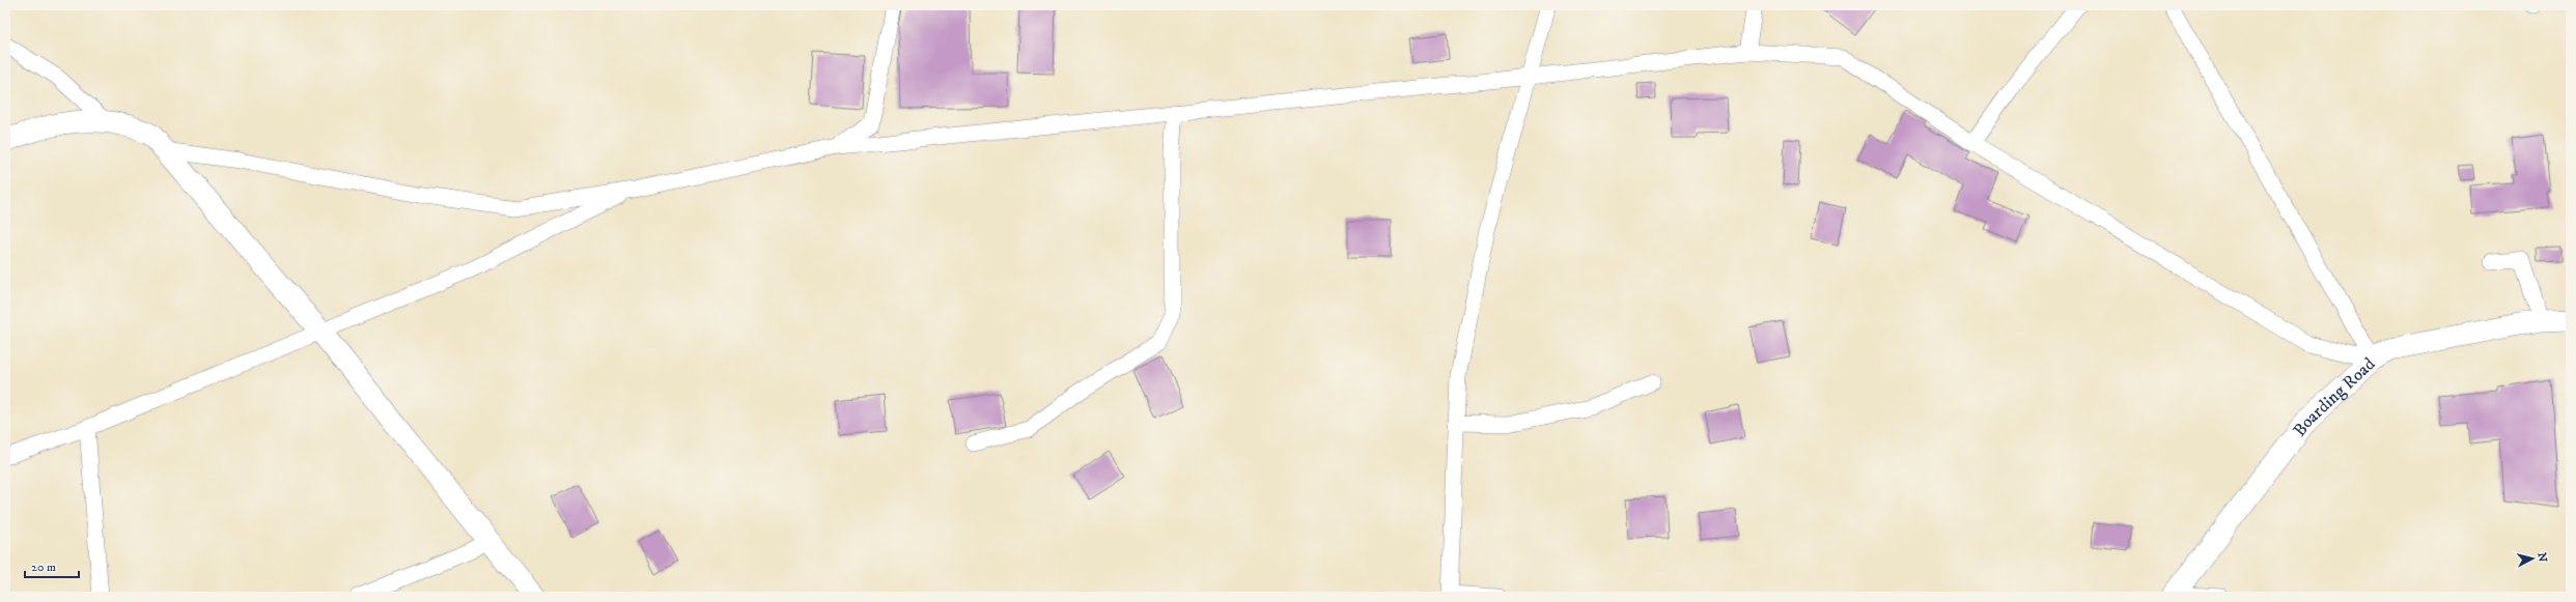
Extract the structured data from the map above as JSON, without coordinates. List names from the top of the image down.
{
  "streets": {
    "main road": ["Boarding Road"]
  },
  "scale_bar": "20 m",
  "north": "right"
}
